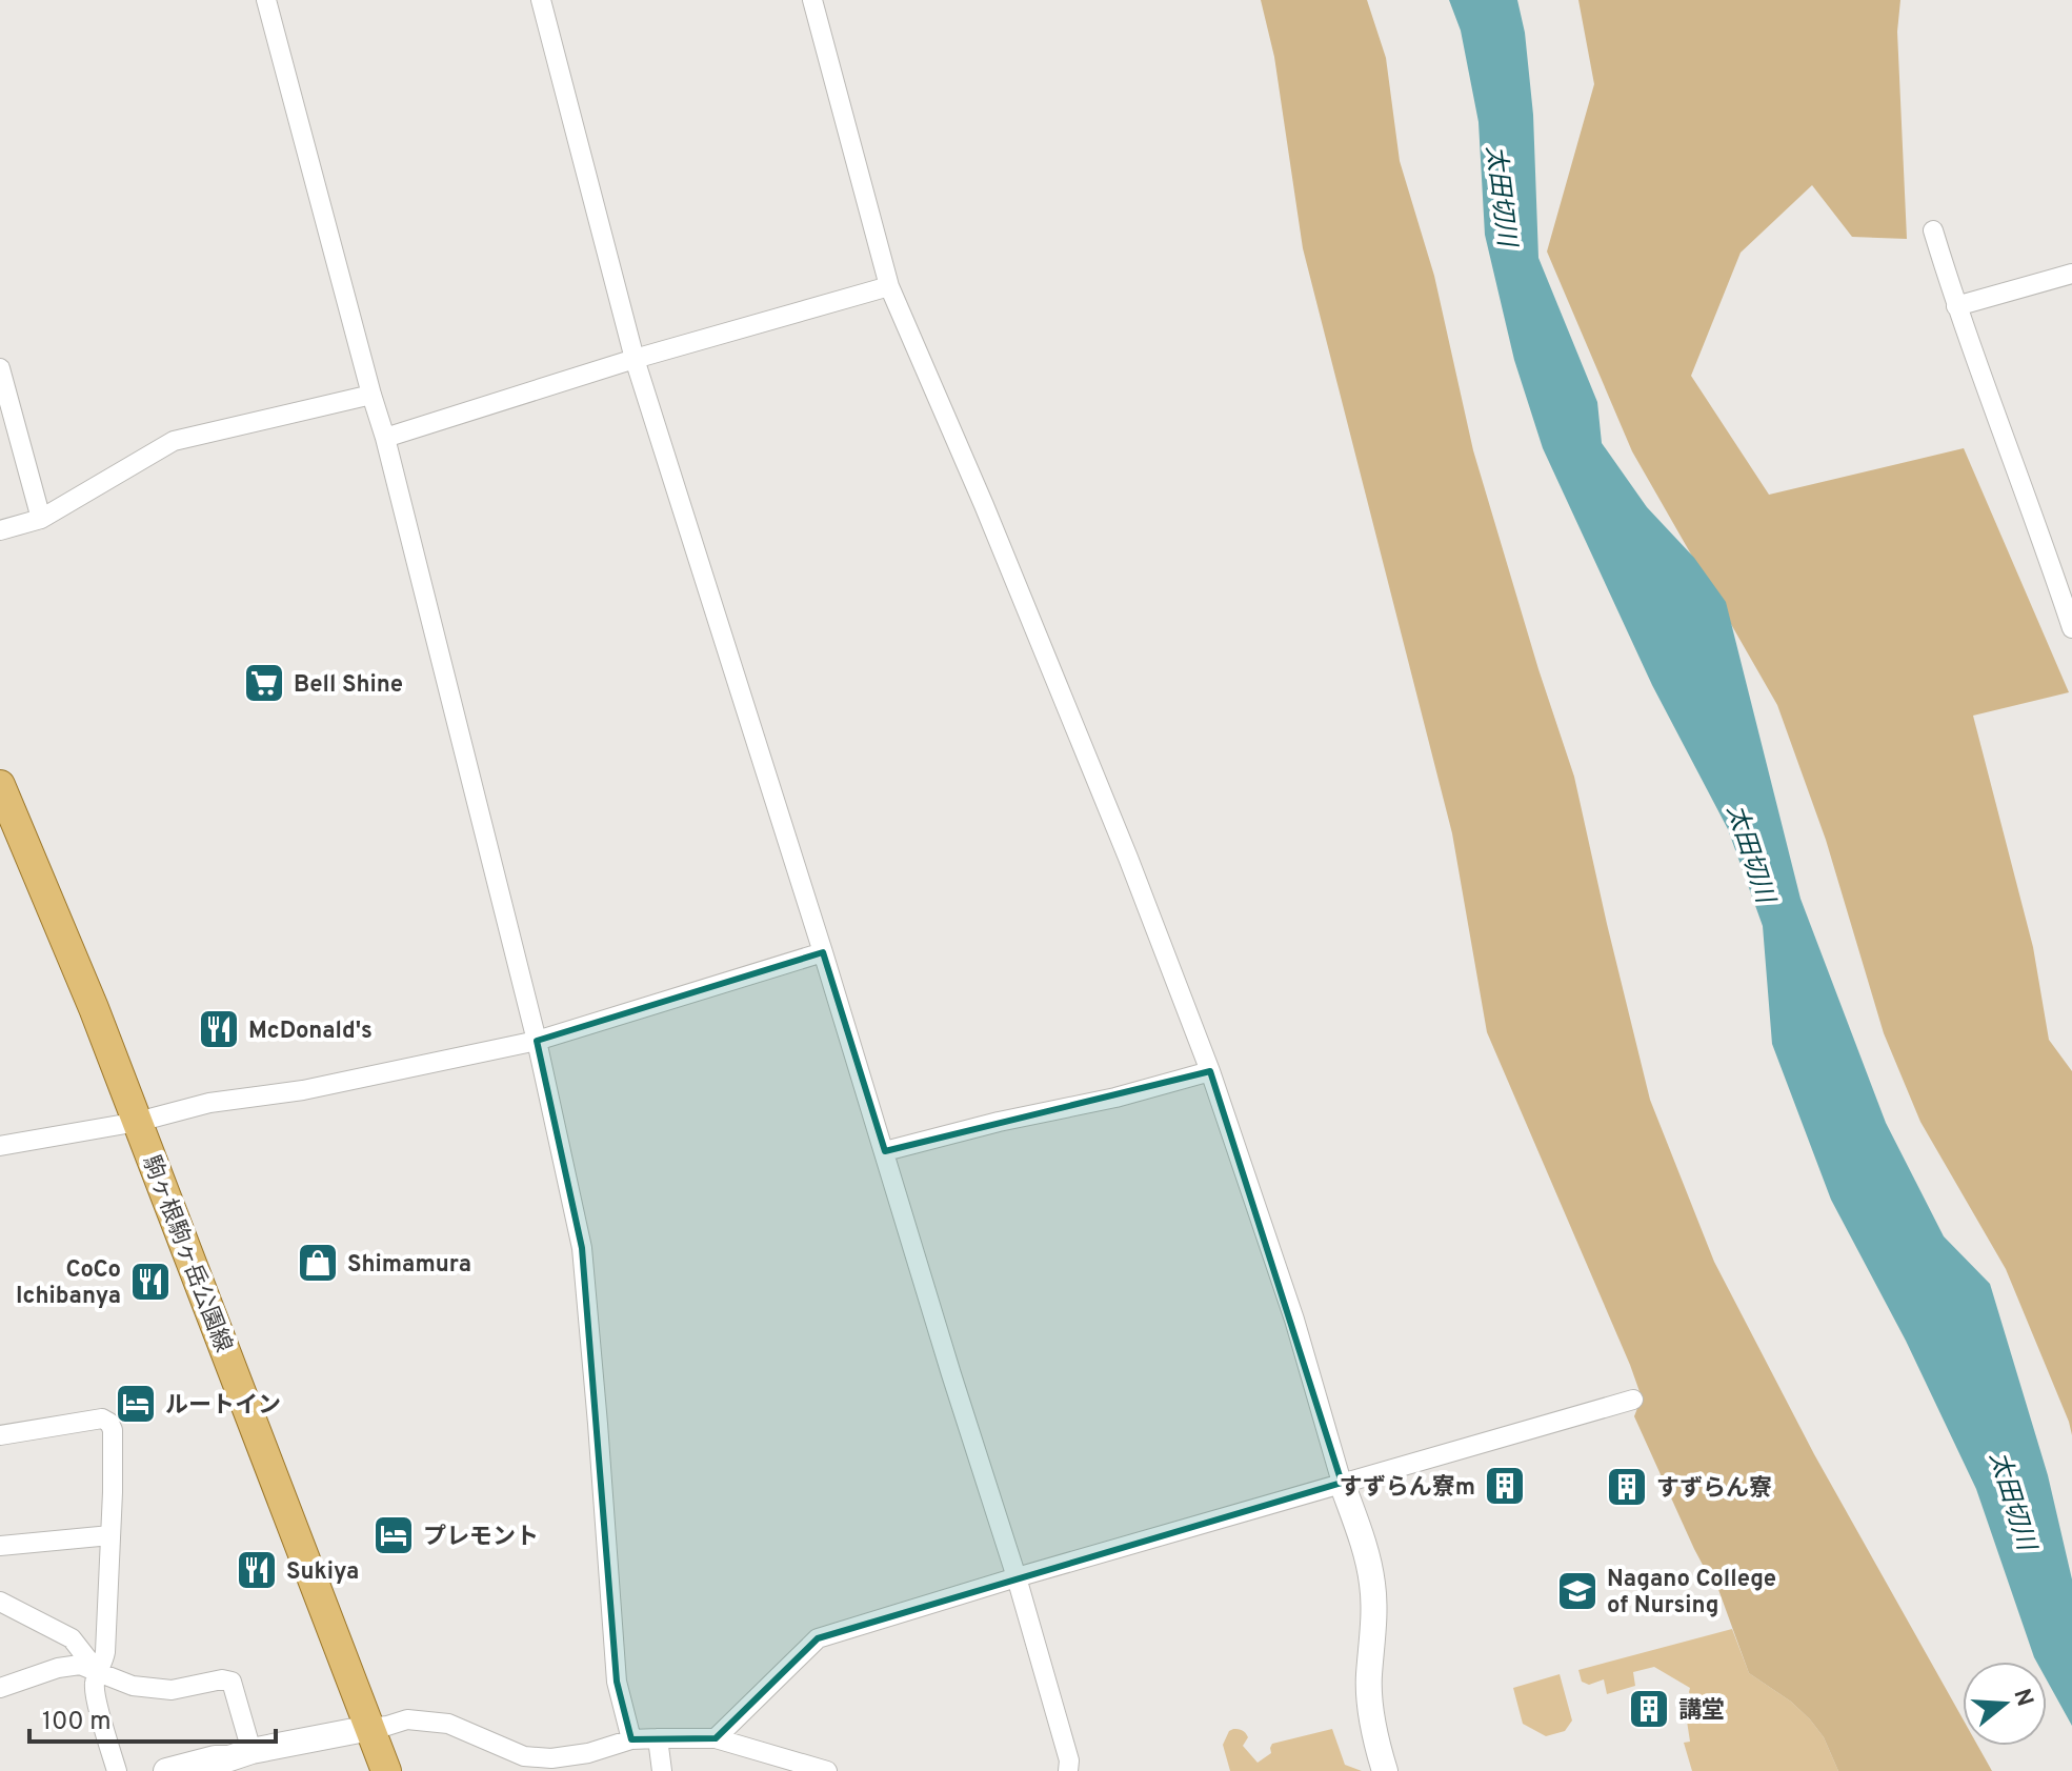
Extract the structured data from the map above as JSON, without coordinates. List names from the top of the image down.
{
  "streets": {
    "main road": ["駒ヶ根駒ヶ岳公園線"]
  },
  "water": ["太田切川"],
  "places": {
    "supermarket": ["Bell Shine"],
    "restaurant": ["McDonald's", "CoCo Ichibanya", "Sukiya"],
    "shop": ["Shimamura"],
    "hotel": ["ルートイン", "プレモント"],
    "building": ["すずらん寮m", "すずらん寮", "講堂"],
    "school or university": ["Nagano College of Nursing"]
  },
  "scale_bar": "100 m",
  "north": "right"
}
